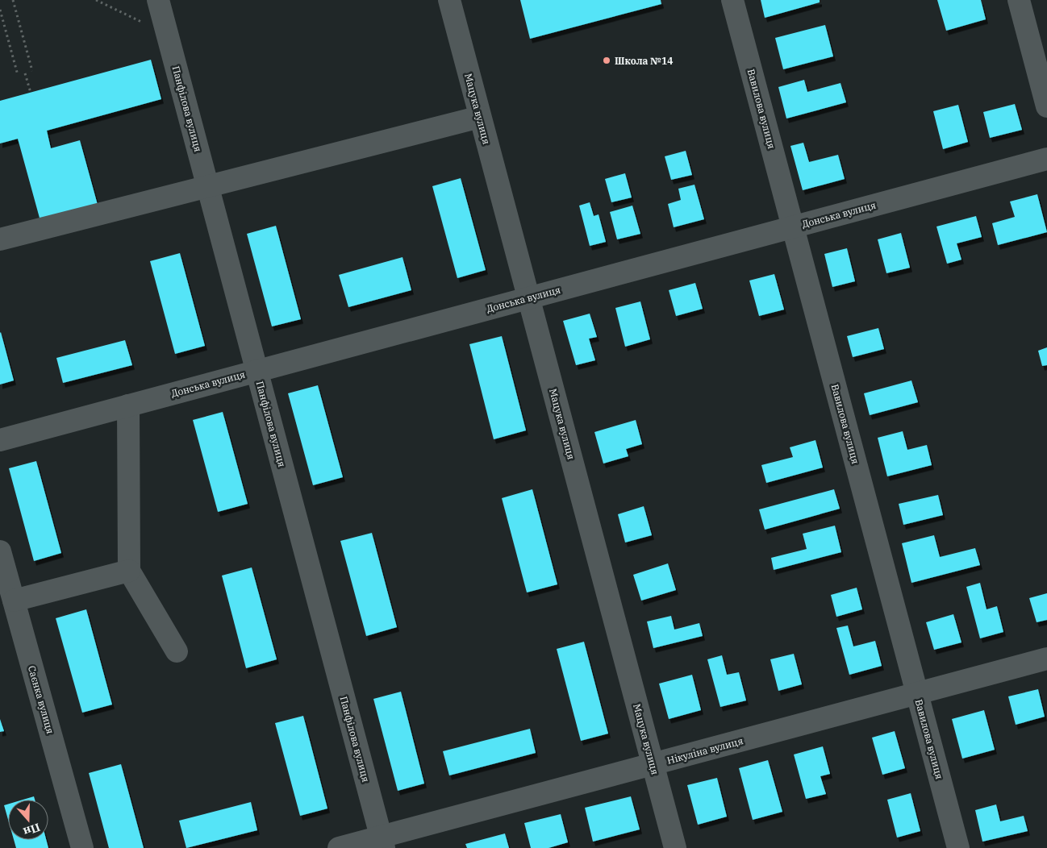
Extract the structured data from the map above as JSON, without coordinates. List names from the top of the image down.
{
  "streets": {
    "street": [
      "Панфілова вулиця",
      "Мацука вулиця",
      "Вавилова вулиця",
      "Донська вулиця",
      "Саєнка вулиця",
      "Нікуліна вулиця"
    ]
  },
  "crossings": [
    ["Панфілова вулиця", "Донська вулиця"],
    ["Панфілова вулиця", "Нікуліна вулиця"],
    ["Мацука вулиця", "Донська вулиця"],
    ["Мацука вулиця", "Нікуліна вулиця"],
    ["Вавилова вулиця", "Донська вулиця"],
    ["Вавилова вулиця", "Нікуліна вулиця"]
  ],
  "places": ["Школа №14"],
  "north": "bottom"
}
